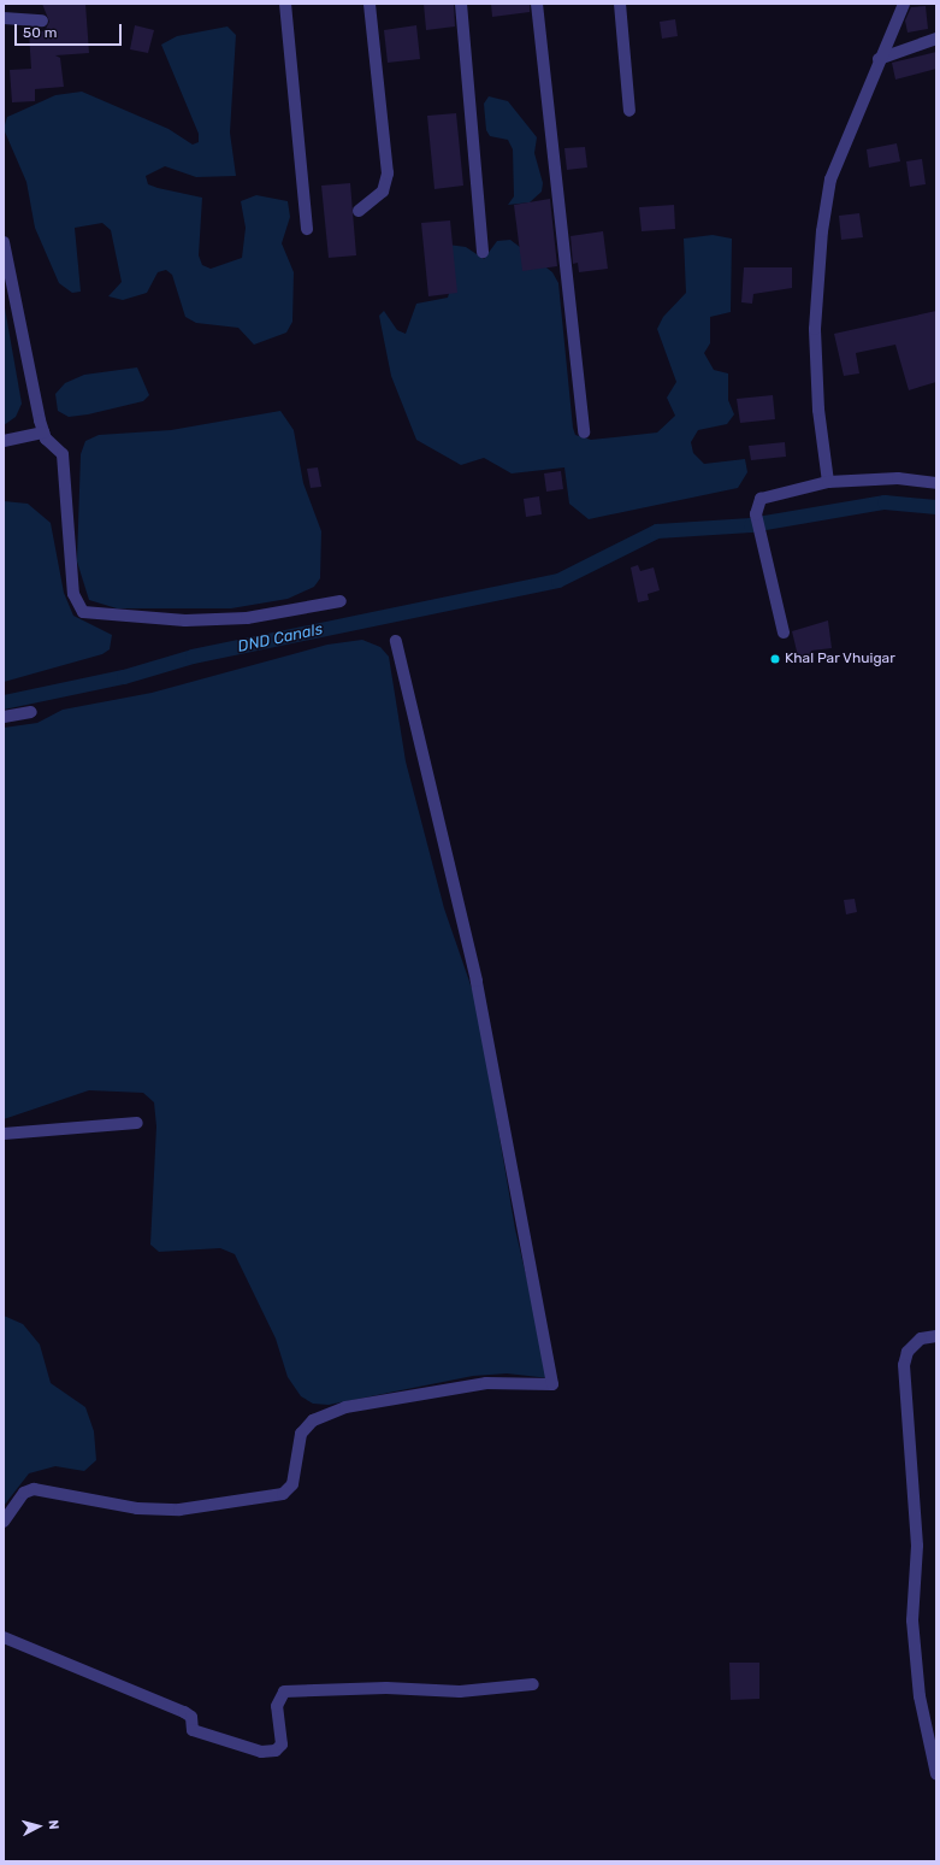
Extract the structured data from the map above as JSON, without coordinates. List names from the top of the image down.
{
  "water": ["DND Canals"],
  "places": ["Khal Par Vhuigar"],
  "scale_bar": "50 m",
  "north": "right"
}
